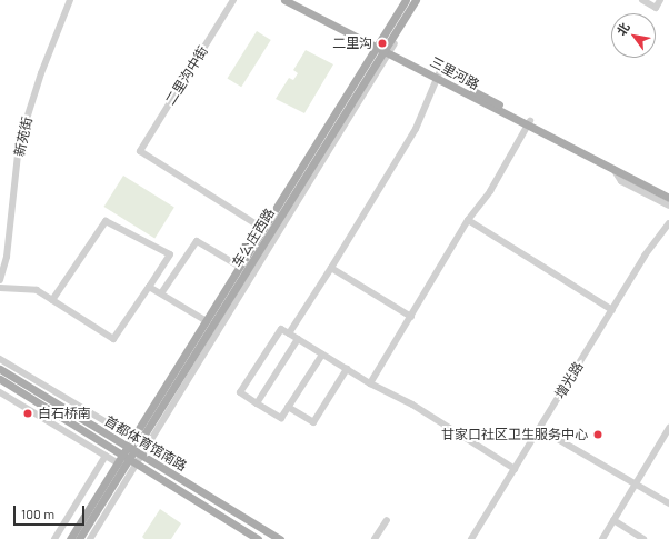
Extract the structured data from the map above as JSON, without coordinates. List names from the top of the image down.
{
  "streets": {
    "main road": ["三里河路", "车公庄西路", "首都体育馆南路"],
    "street": ["二里沟中街", "新苑街", "增光路"]
  },
  "crossings": [
    ["三里河路", "车公庄西路"],
    ["二里沟中街", "车公庄西路"],
    ["车公庄西路", "首都体育馆南路"]
  ],
  "places": ["二里沟", "白石桥南", "甘家口社区卫生服务中心"],
  "scale_bar": "100 m",
  "north": "top left"
}
